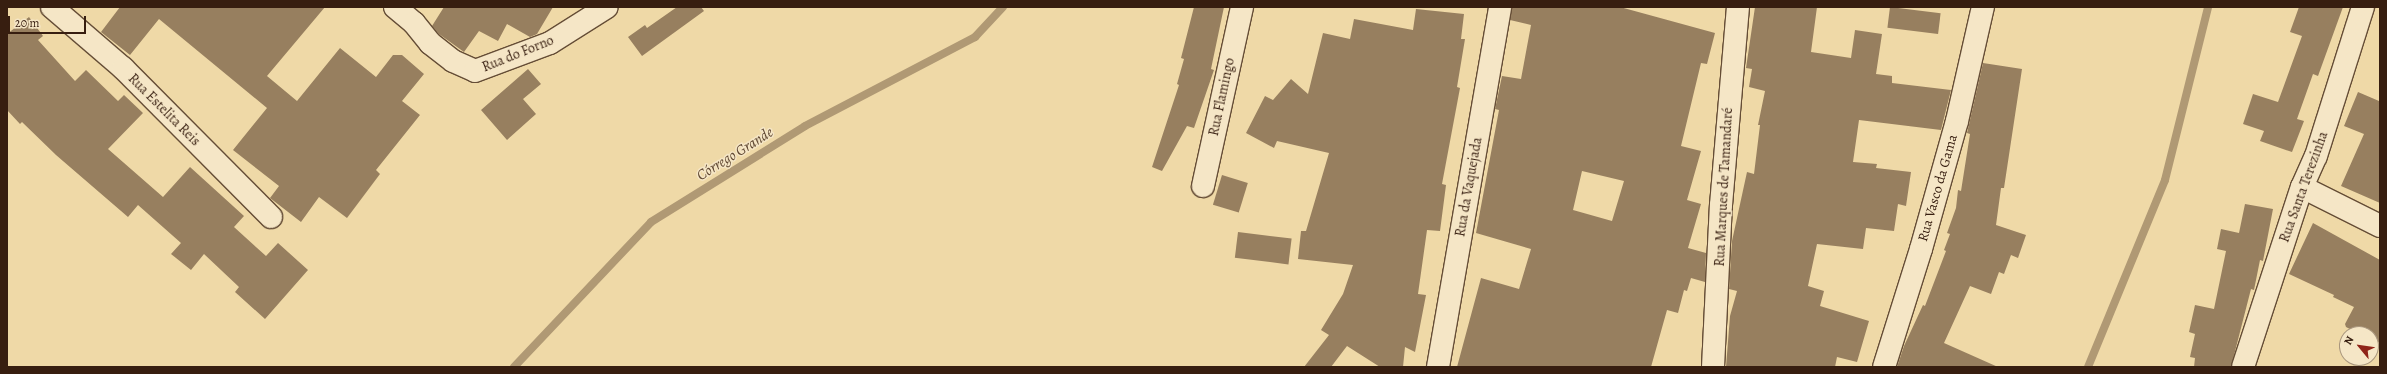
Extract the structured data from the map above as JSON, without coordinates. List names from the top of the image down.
{
  "streets": {
    "street": [
      "Rua do Forno",
      "Rua Flamingo",
      "Rua Estelita Reis",
      "Rua da Vaquejada",
      "Rua Marques de Tamandaré",
      "Rua Santa Terezinha",
      "Rua Vasco da Gama"
    ]
  },
  "water": ["Córrego Grande"],
  "scale_bar": "20 m",
  "north": "top left"
}
